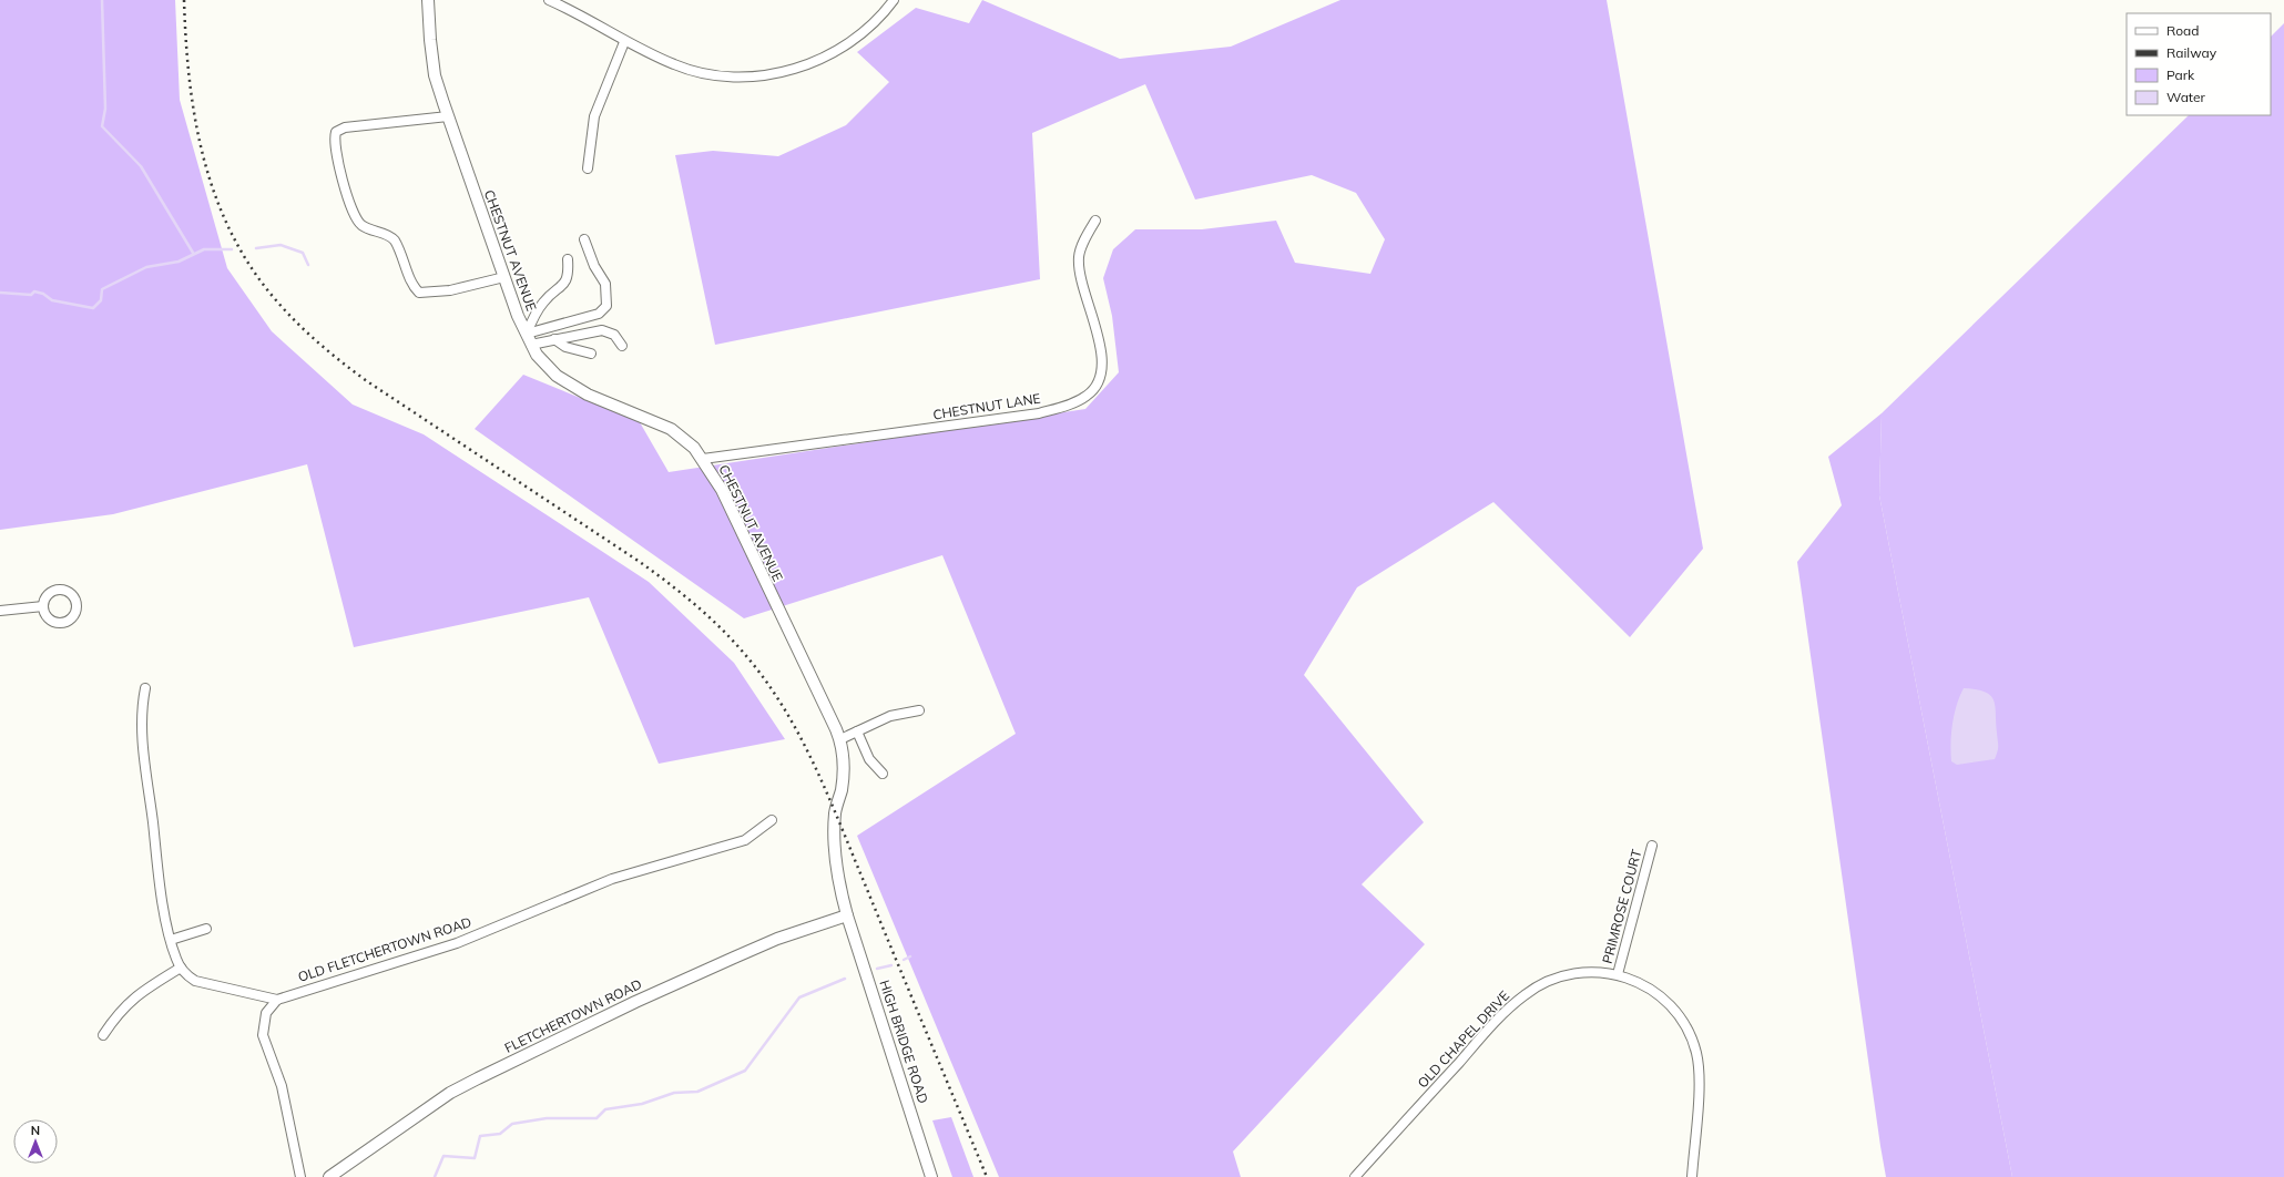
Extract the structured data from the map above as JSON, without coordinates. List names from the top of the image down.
{
  "streets": {
    "street": [
      "CHESTNUT AVENUE",
      "CHESTNUT LANE",
      "PRIMROSE COURT",
      "OLD FLETCHERTOWN ROAD",
      "FLETCHERTOWN ROAD",
      "OLD CHAPEL DRIVE",
      "HIGH BRIDGE ROAD"
    ]
  },
  "crossings": [
    ["CHESTNUT AVENUE", "CHESTNUT LANE"],
    ["CHESTNUT AVENUE", "FLETCHERTOWN ROAD"],
    ["CHESTNUT AVENUE", "HIGH BRIDGE ROAD"],
    ["PRIMROSE COURT", "OLD CHAPEL DRIVE"],
    ["FLETCHERTOWN ROAD", "HIGH BRIDGE ROAD"]
  ],
  "legend": [
    "Road",
    "Railway",
    "Park",
    "Water"
  ],
  "north": "top"
}
